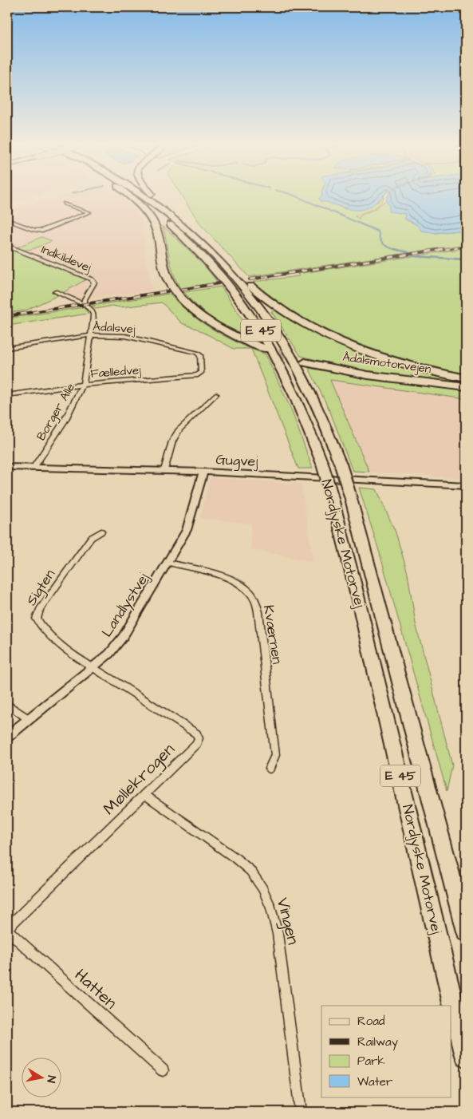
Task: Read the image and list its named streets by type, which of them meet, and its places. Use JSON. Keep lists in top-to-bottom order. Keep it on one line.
{"streets":{"highway":["E 45","Ådalsmotorvejen","Nordjyske Motorvej"],"street":["Indkildevej","Ådalsvej","Fælledvej","Borger Alle","Gugvej","Sigten","Landlystvej","Kværnen","Møllekrogen","Vingen","Hatten"]},"crossings":[["Indkildevej","Borger Alle"],["Ådalsvej","Fælledvej"],["Ådalsvej","Borger Alle"],["Fælledvej","Borger Alle"],["Borger Alle","Gugvej"],["Gugvej","Landlystvej"],["Sigten","Landlystvej"],["Sigten","Møllekrogen"],["Landlystvej","Kværnen"],["Landlystvej","Møllekrogen"],["Møllekrogen","Vingen"],["Møllekrogen","Hatten"]],"legend":["Road","Railway","Park","Water"],"north":"right"}
